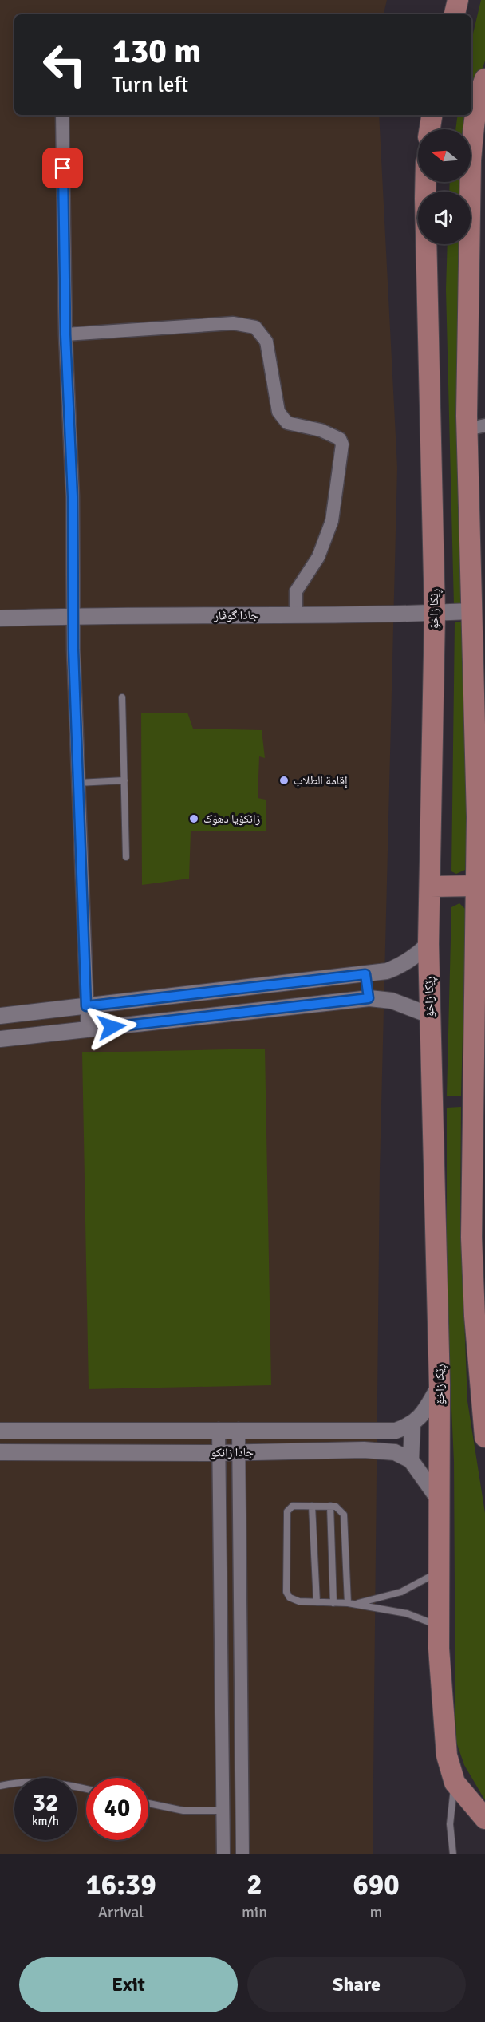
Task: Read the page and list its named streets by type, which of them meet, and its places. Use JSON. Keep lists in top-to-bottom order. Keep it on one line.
{"streets":{"main road":["ڕێکا زاخۆ"],"street":["جادا گوڤار","جادا زانکو"]},"crossings":[["ڕێکا زاخۆ","جادا گوڤار"]],"places":["إقامة الطلاب","زانکۆیا دهۆک"],"north":"left","page":{"turn":["130 m","Turn left"],"speed":"32 km/h","limit":"40","eta":["16:39","Arrival","2","min","690","m"],"buttons":["Exit","Share"]}}
